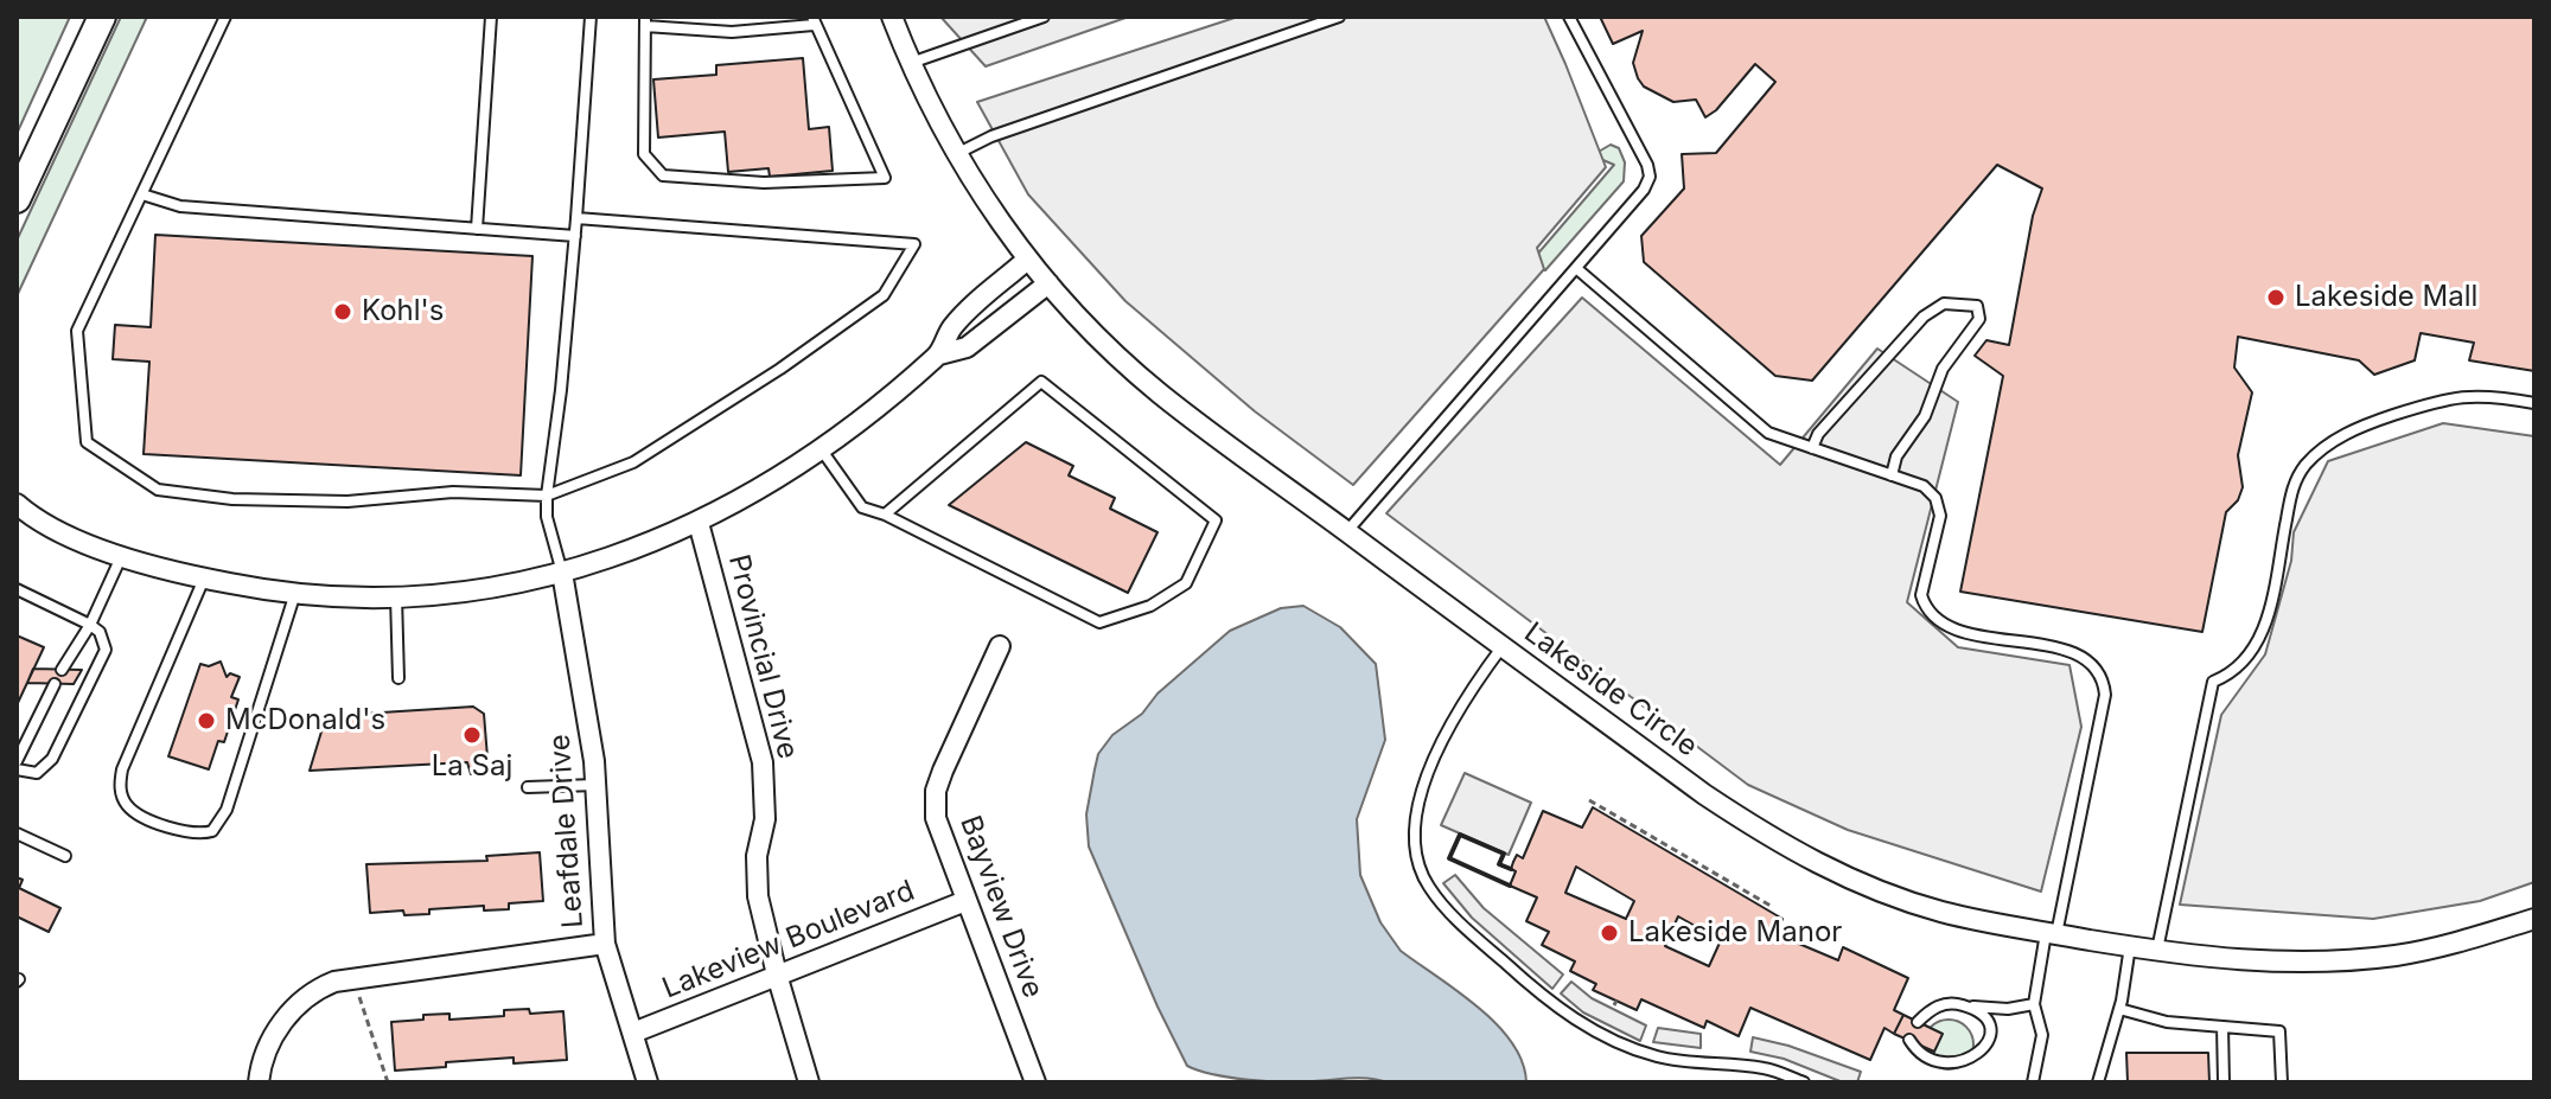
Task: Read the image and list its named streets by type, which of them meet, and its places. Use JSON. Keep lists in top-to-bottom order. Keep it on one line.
{"streets":{"street":["Provincial Drive","Lakeside Circle","Leafdale Drive","Bayview Drive","Lakeview Boulevard"]},"crossings":[["Provincial Drive","Lakeview Boulevard"],["Leafdale Drive","Lakeview Boulevard"],["Bayview Drive","Lakeview Boulevard"]],"places":["Lakeside Mall","Kohl's","McDonald's","La Saj","Lakeside Manor"]}
